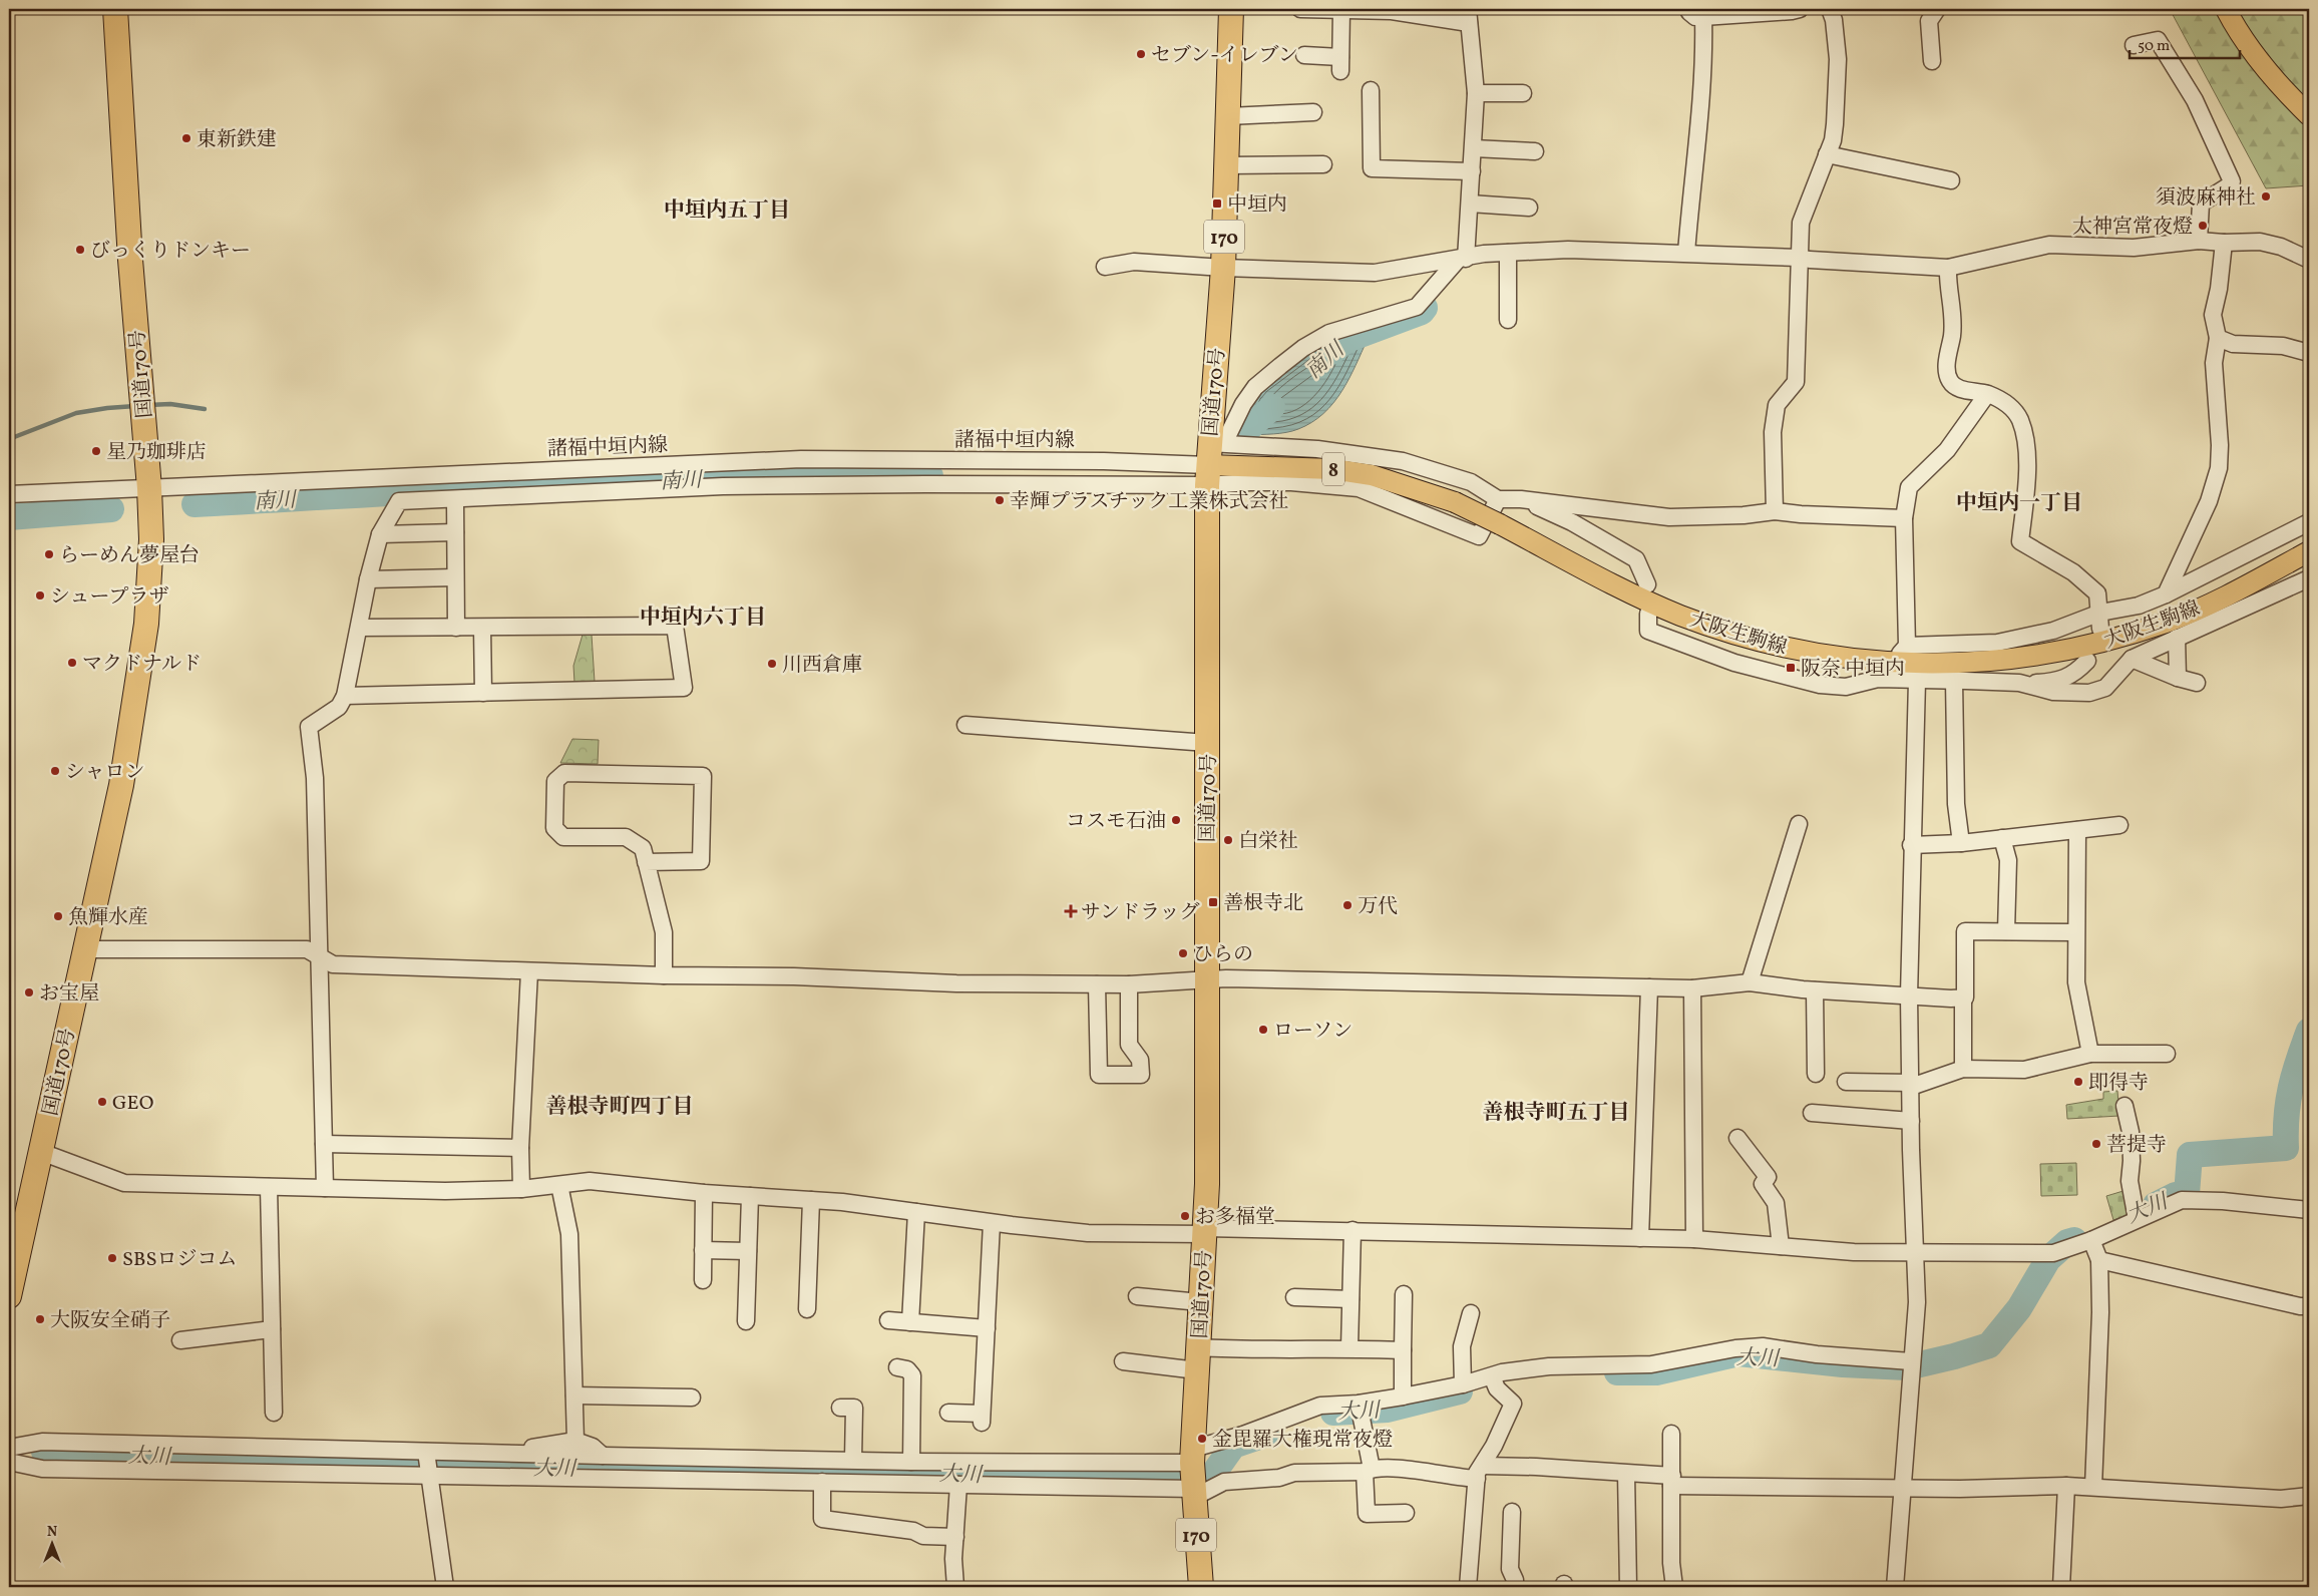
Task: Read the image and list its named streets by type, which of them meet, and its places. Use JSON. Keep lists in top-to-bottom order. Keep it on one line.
{"streets":{"highway":["170","国道170号"],"main road":["8","大阪生駒線"],"street":["諸福中垣内線"]},"crossings":[["国道170号","諸福中垣内線"],["国道170号","大阪生駒線"],["諸福中垣内線","大阪生駒線"]],"districts":["中垣内五丁目","中垣内一丁目","中垣内六丁目","善根寺町四丁目","善根寺町五丁目"],"water":["南川","大川"],"places":{"other":["セブン-イレブン","東新鉄建","須波麻神社","太神宮常夜燈","びっくりドンキー","星乃珈琲店","幸輝プラスチック工業株式会社","らーめん夢屋台","シュープラザ","マクドナルド","川西倉庫","シャロン","コスモ石油","白栄社","万代","魚輝水産","ひらの","お宝屋","ローソン","即得寺","GEO","菩提寺","お多福堂","SBSロジコム","大阪安全硝子","金毘羅大権現常夜燈"],"transit":["中垣内","阪奈 中垣内","善根寺北"],"health":["サンドラッグ"]},"scale_bar":"50 m","north":"top"}
